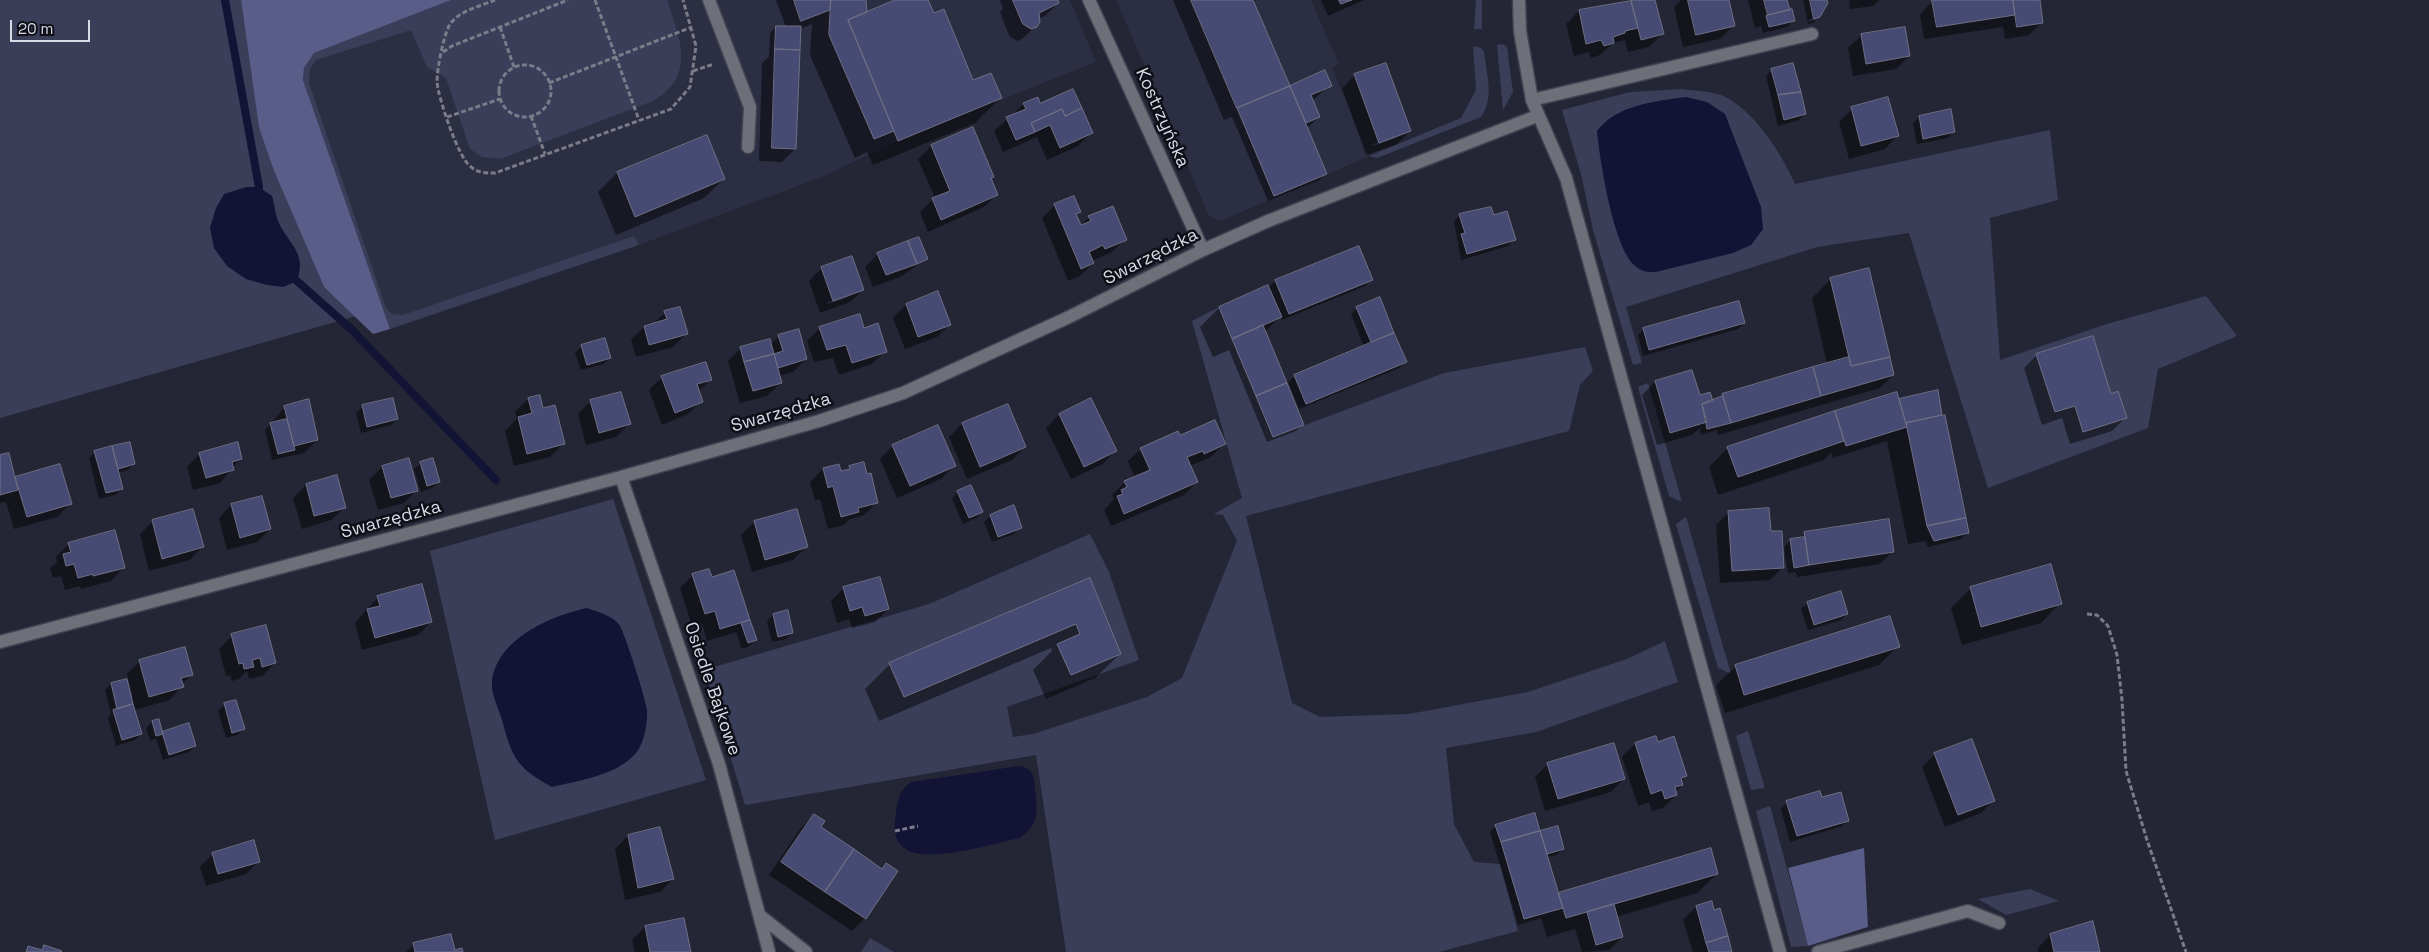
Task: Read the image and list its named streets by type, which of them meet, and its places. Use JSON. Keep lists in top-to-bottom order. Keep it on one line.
{"streets":{"street":["Kostrzyńska","Swarzędzka","Osiedle Bajkowe"]},"crossings":[["Kostrzyńska","Swarzędzka"],["Swarzędzka","Osiedle Bajkowe"]],"scale_bar":"20 m"}
